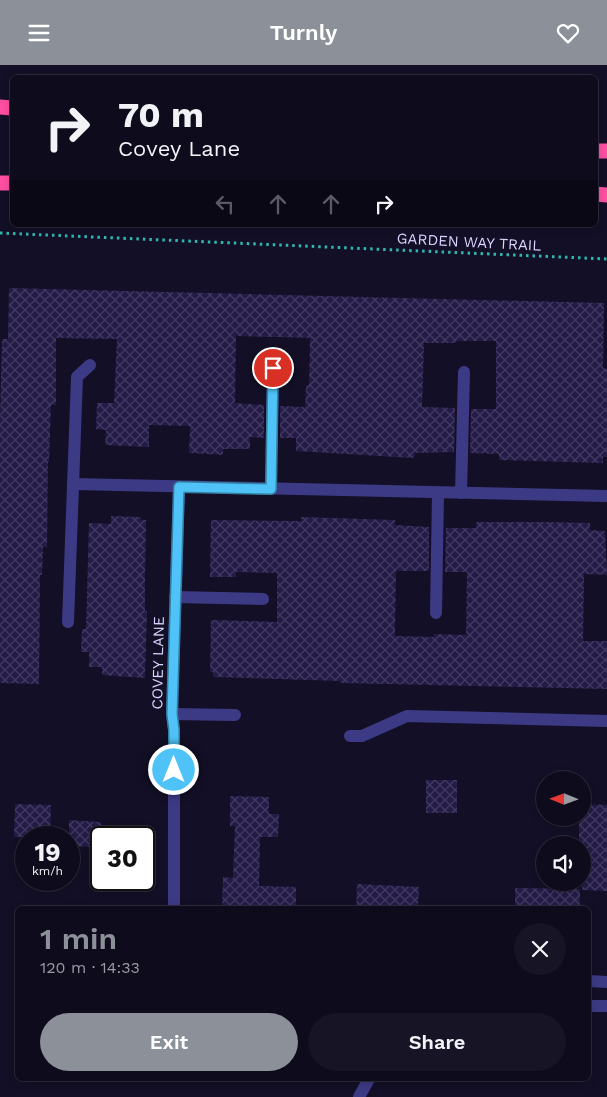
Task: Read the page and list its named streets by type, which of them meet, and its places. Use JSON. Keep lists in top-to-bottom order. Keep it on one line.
{"streets":{"street":["COVEY LANE"],"path":["GARDEN WAY TRAIL"]},"north":"left","page":{"header":"Turnly","turn":["70 m","Covey Lane"],"speed":"19 km/h","limit":"30","heading":["1 min","120 m · 14:33"],"buttons":["Exit","Share"]}}
